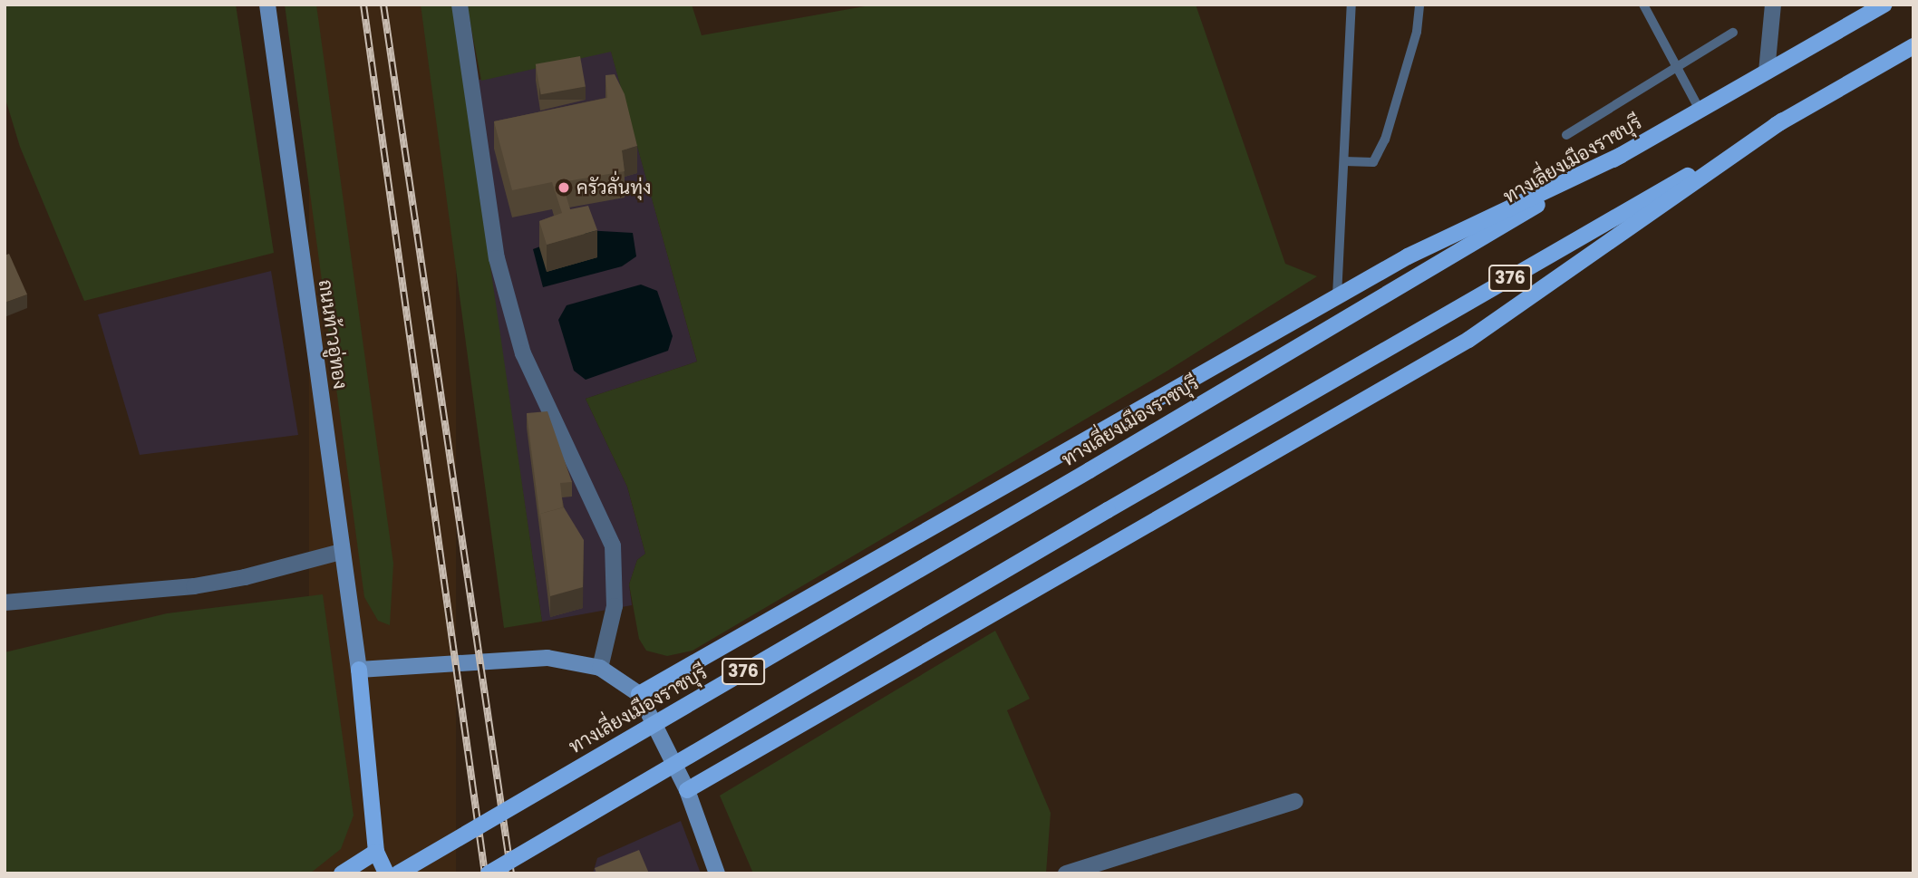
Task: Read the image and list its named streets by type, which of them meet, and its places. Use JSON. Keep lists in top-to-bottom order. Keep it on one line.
{"streets":{"main road":["ทางเลี่ยงเมืองราชบุรี","376"],"street":["ถนนท้าวอู่ทอง"]},"places":["ครัวลั่นทุ่ง"]}
